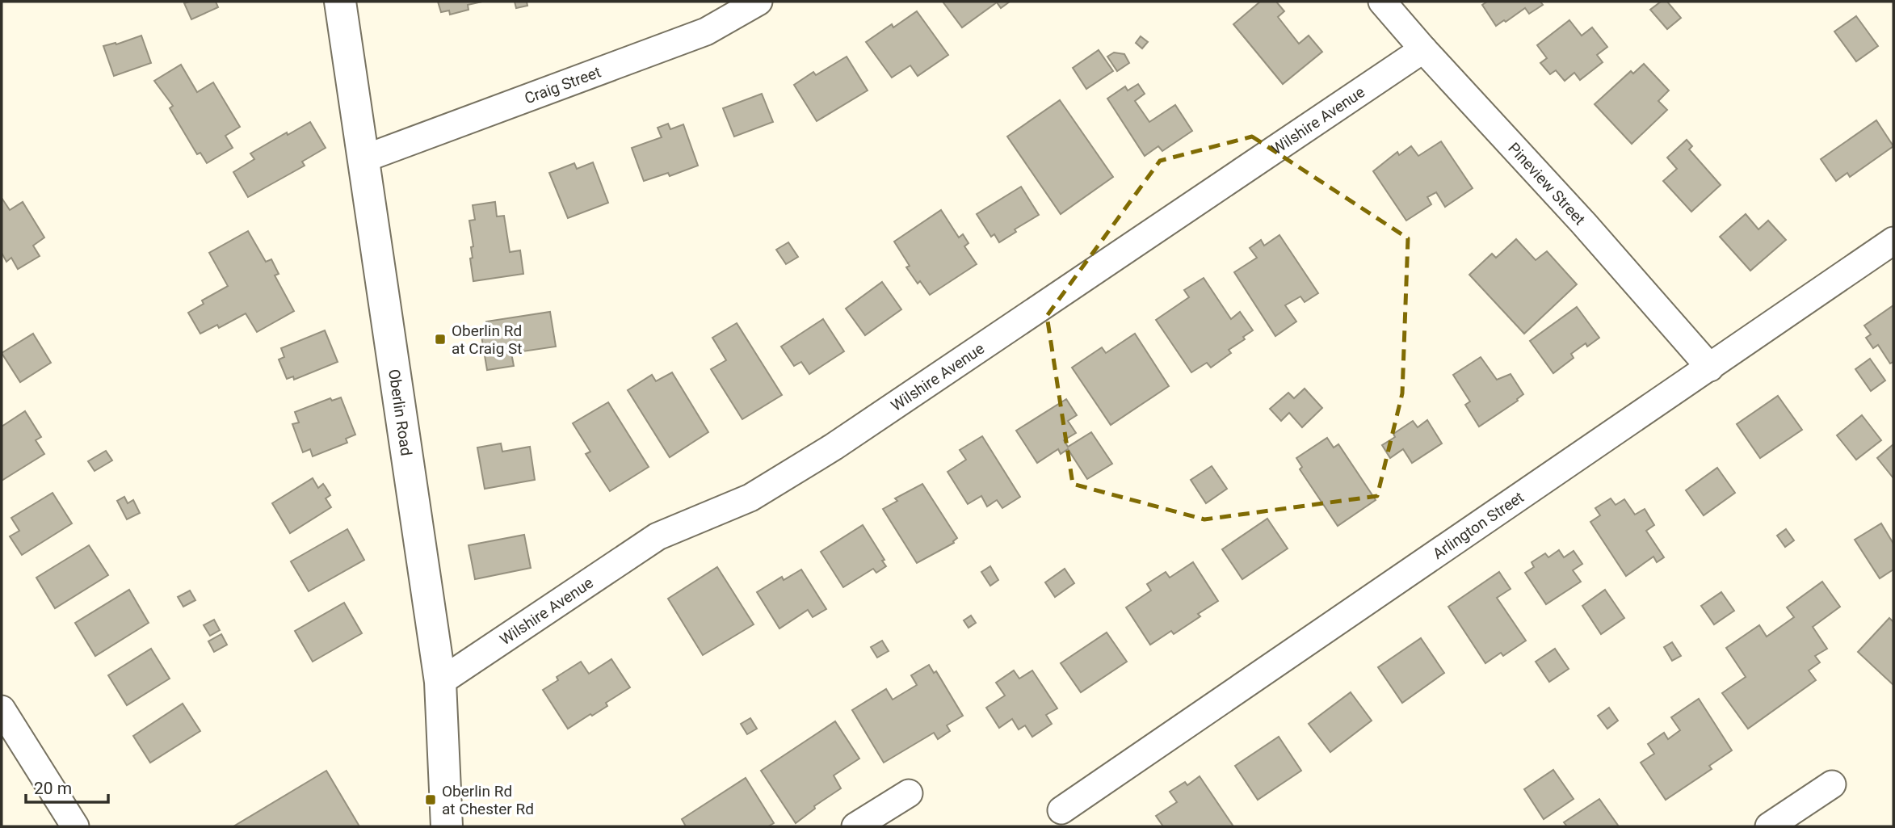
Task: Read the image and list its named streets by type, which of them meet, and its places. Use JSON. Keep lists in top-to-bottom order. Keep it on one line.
{"streets":{"main road":["Oberlin Road"],"street":["Craig Street","Wilshire Avenue","Pineview Street","Arlington Street"]},"crossings":[["Craig Street","Oberlin Road"],["Wilshire Avenue","Pineview Street"],["Wilshire Avenue","Oberlin Road"],["Pineview Street","Arlington Street"]],"places":{"transit":["Oberlin Rd at Craig St","Oberlin Rd at Chester Rd"]},"scale_bar":"20 m"}
